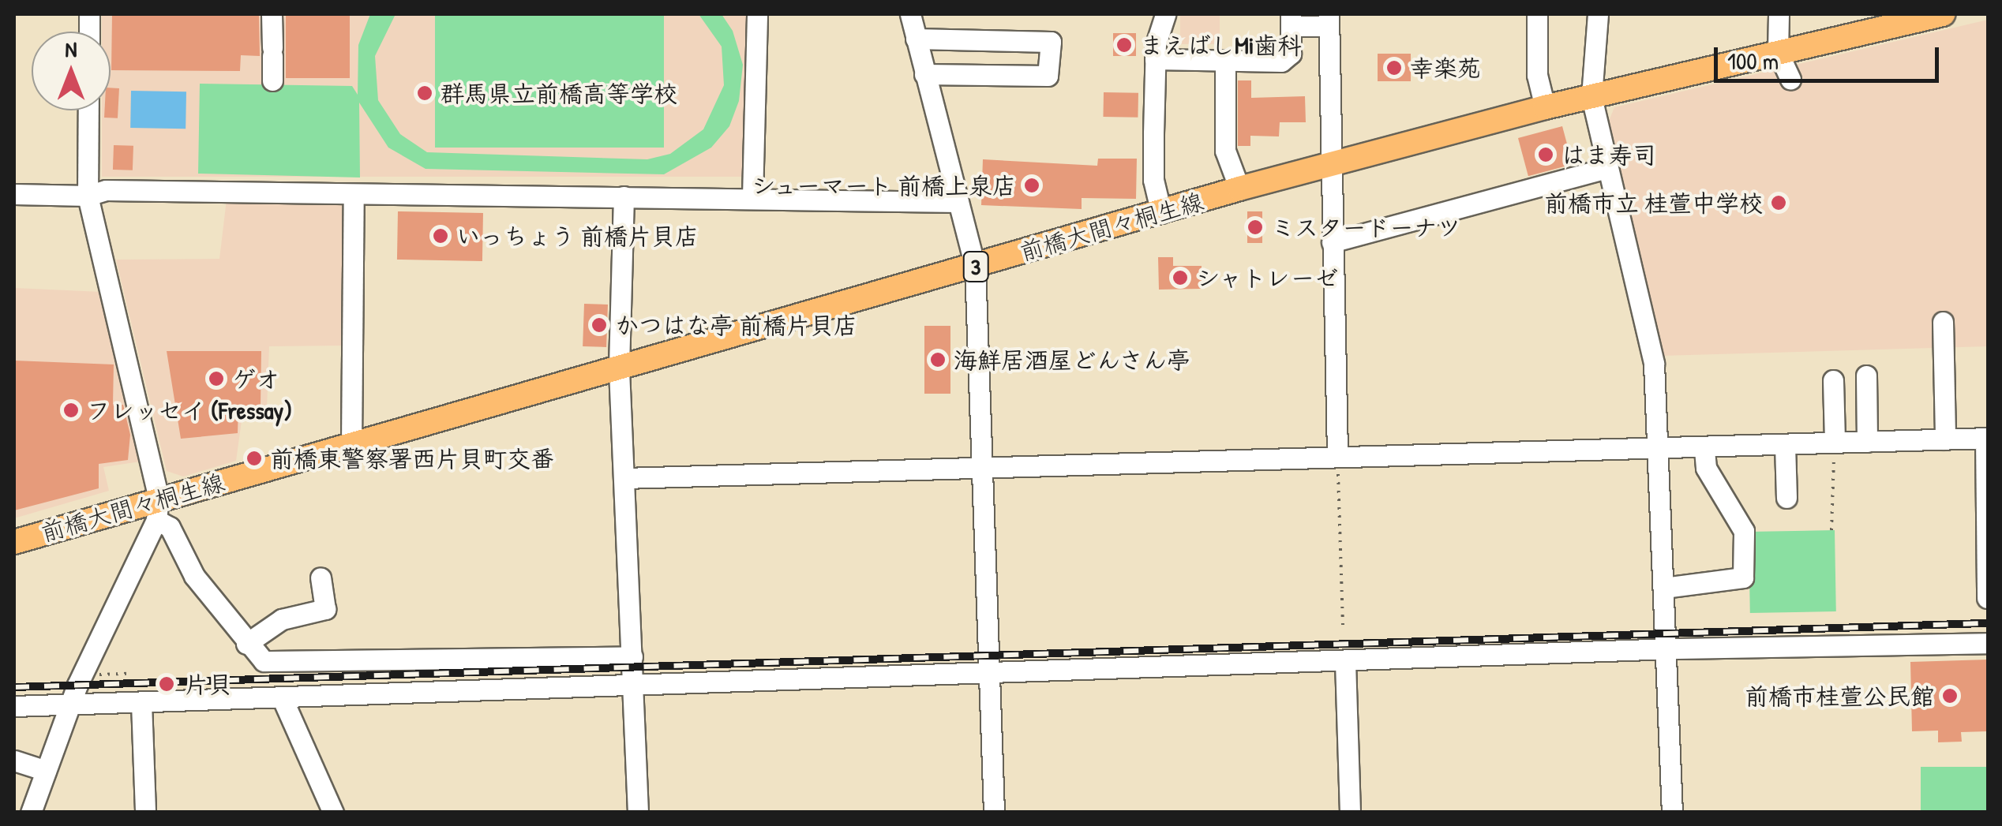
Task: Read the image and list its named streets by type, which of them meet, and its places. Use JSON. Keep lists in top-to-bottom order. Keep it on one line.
{"streets":{"main road":["前橋大間々桐生線","3"]},"places":["まえばしMi歯科","幸楽苑","群馬県立前橋高等学校","はま寿司","シューマート 前橋上泉店","前橋市立 桂萱中学校","ミスタードーナツ","いっちょう 前橋片貝店","シャトレーゼ","かつはな亭 前橋片貝店","海鮮居酒屋どんさん亭","ゲオ","フレッセイ (Fressay)","前橋東警察署西片貝町交番","片貝","前橋市桂萱公民館"],"scale_bar":"100 m","north":"top"}
